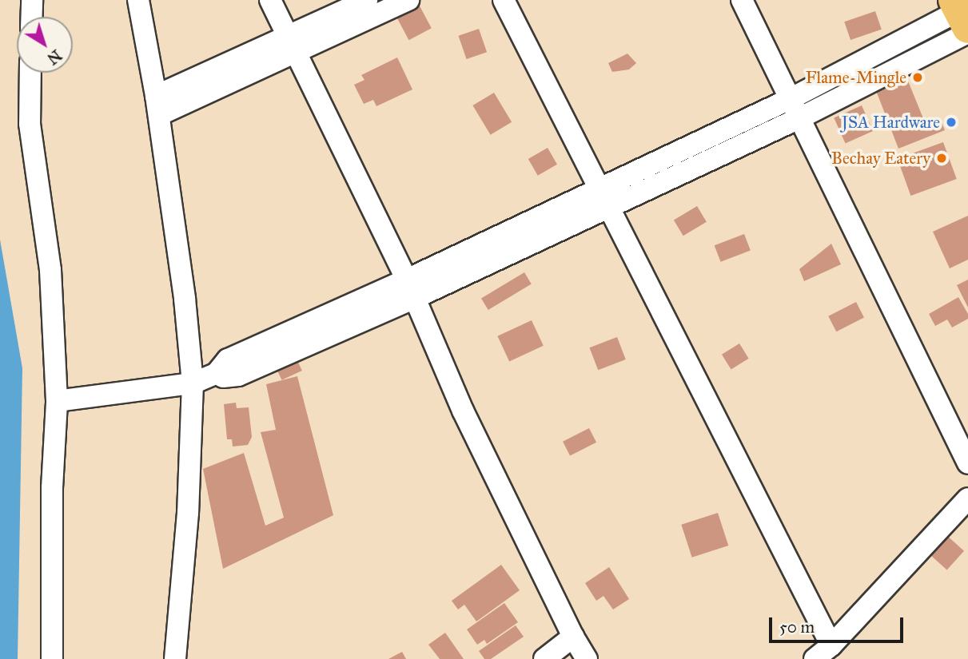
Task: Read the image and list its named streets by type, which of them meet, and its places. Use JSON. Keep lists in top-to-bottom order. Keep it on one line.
{"places":["Flame-Mingle","JSA Hardware","Bechay Eatery"],"scale_bar":"50 m","north":"bottom right"}
